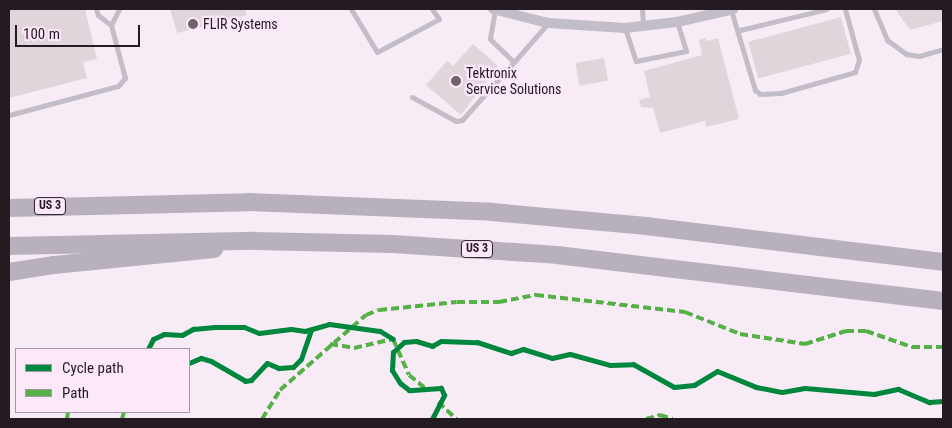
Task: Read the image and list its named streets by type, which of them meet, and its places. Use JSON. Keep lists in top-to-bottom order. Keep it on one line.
{"streets":{"highway":["US 3"]},"places":["FLIR Systems","Tektronix Service Solutions"],"legend":["Cycle path","Path"],"scale_bar":"100 m"}
